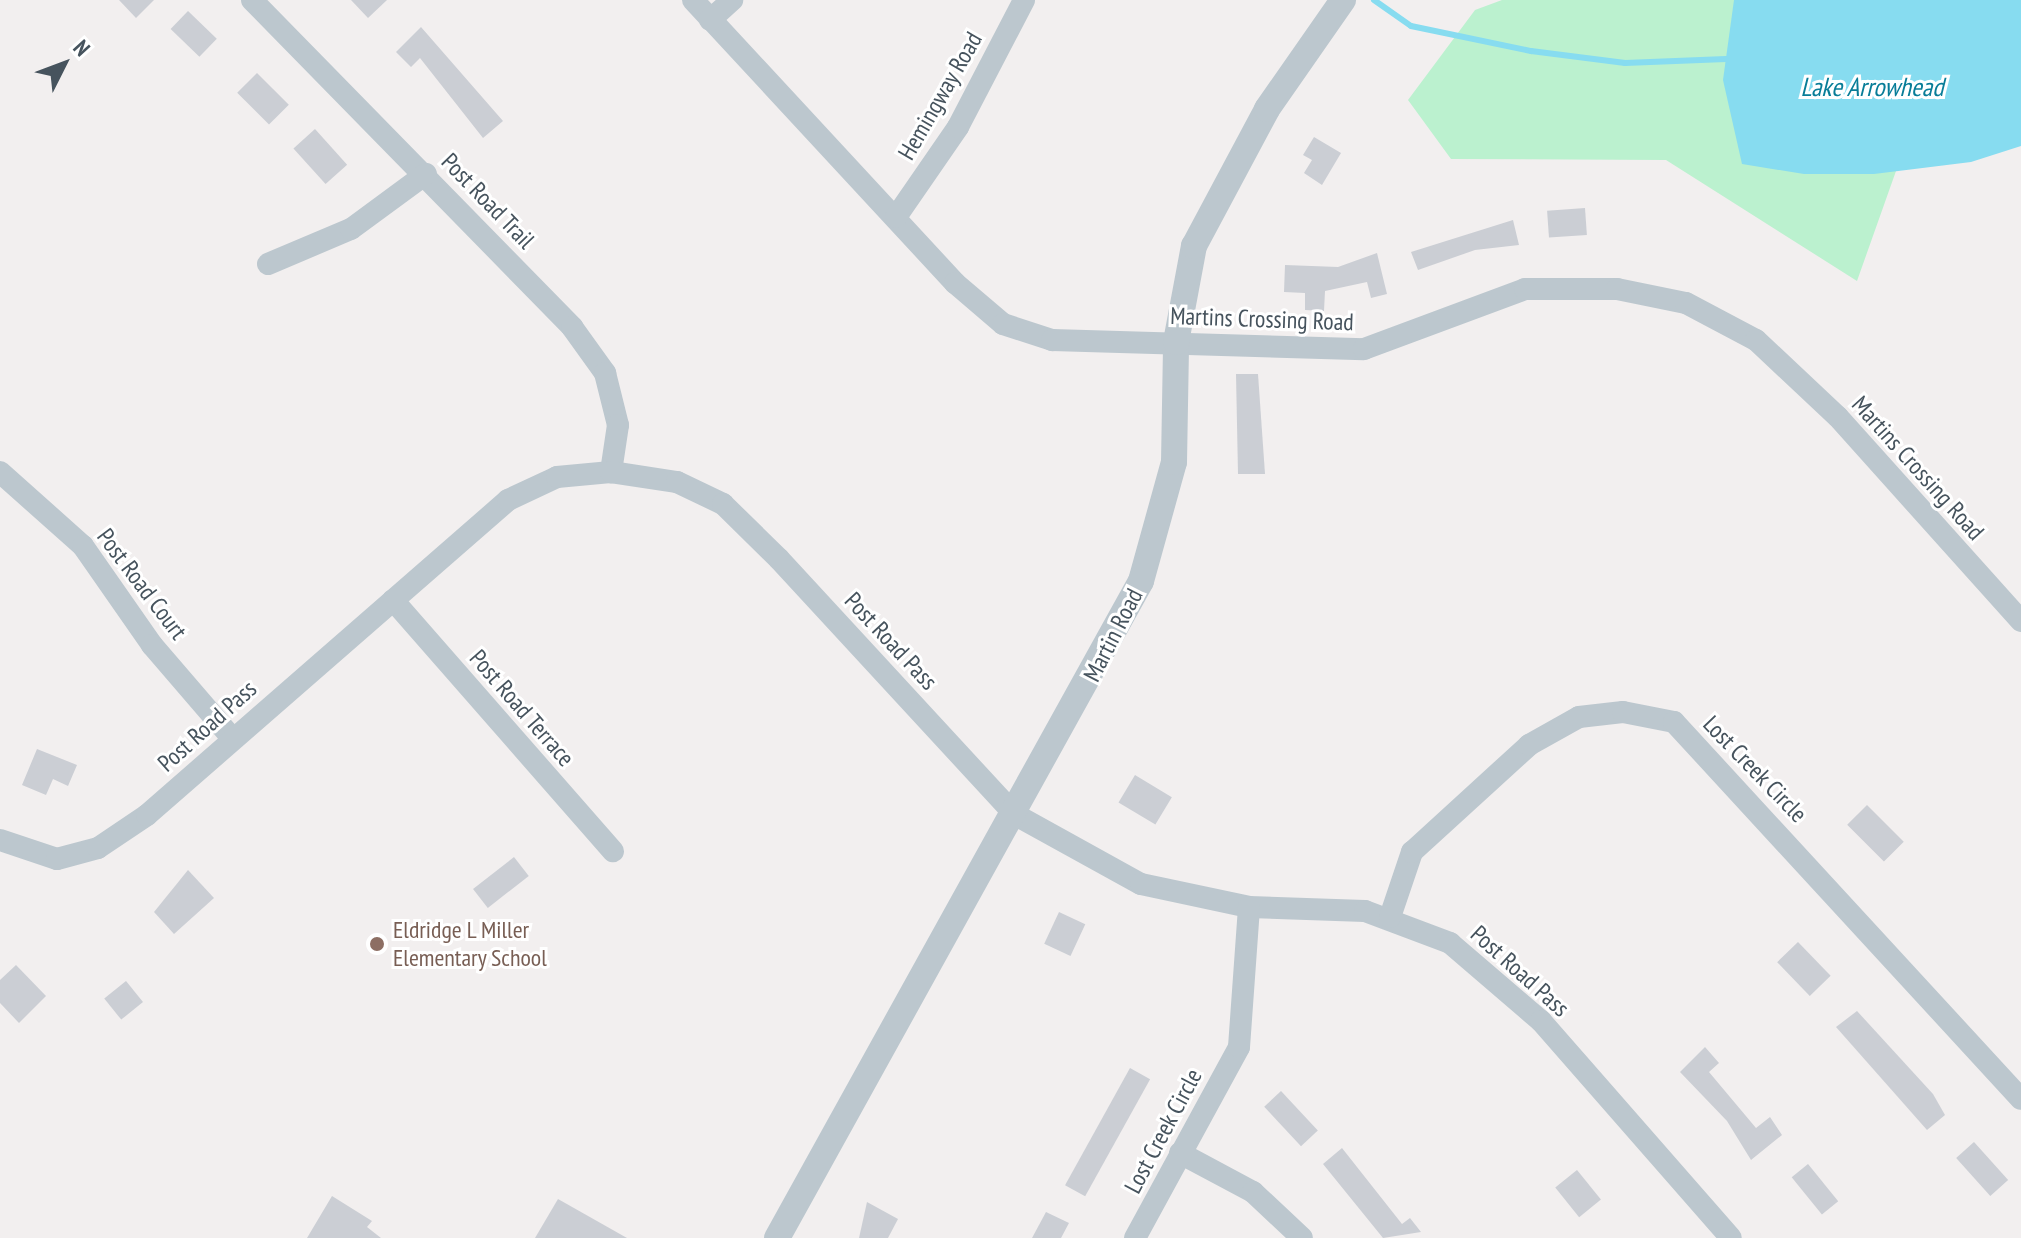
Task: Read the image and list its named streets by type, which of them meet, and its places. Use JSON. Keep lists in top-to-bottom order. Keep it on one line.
{"streets":{"street":["Hemingway Road","Post Road Trail","Martins Crossing Road","Post Road Court","Martin Road","Post Road Pass","Post Road Terrace","Lost Creek Circle"]},"crossings":[["Hemingway Road","Martins Crossing Road"],["Post Road Trail","Post Road Pass"],["Martins Crossing Road","Martin Road"],["Post Road Court","Post Road Pass"],["Martin Road","Post Road Pass"],["Post Road Pass","Post Road Terrace"],["Post Road Pass","Lost Creek Circle"]],"water":["Lake Arrowhead"],"places":["Eldridge L Miller Elementary School"],"north":"top right"}
